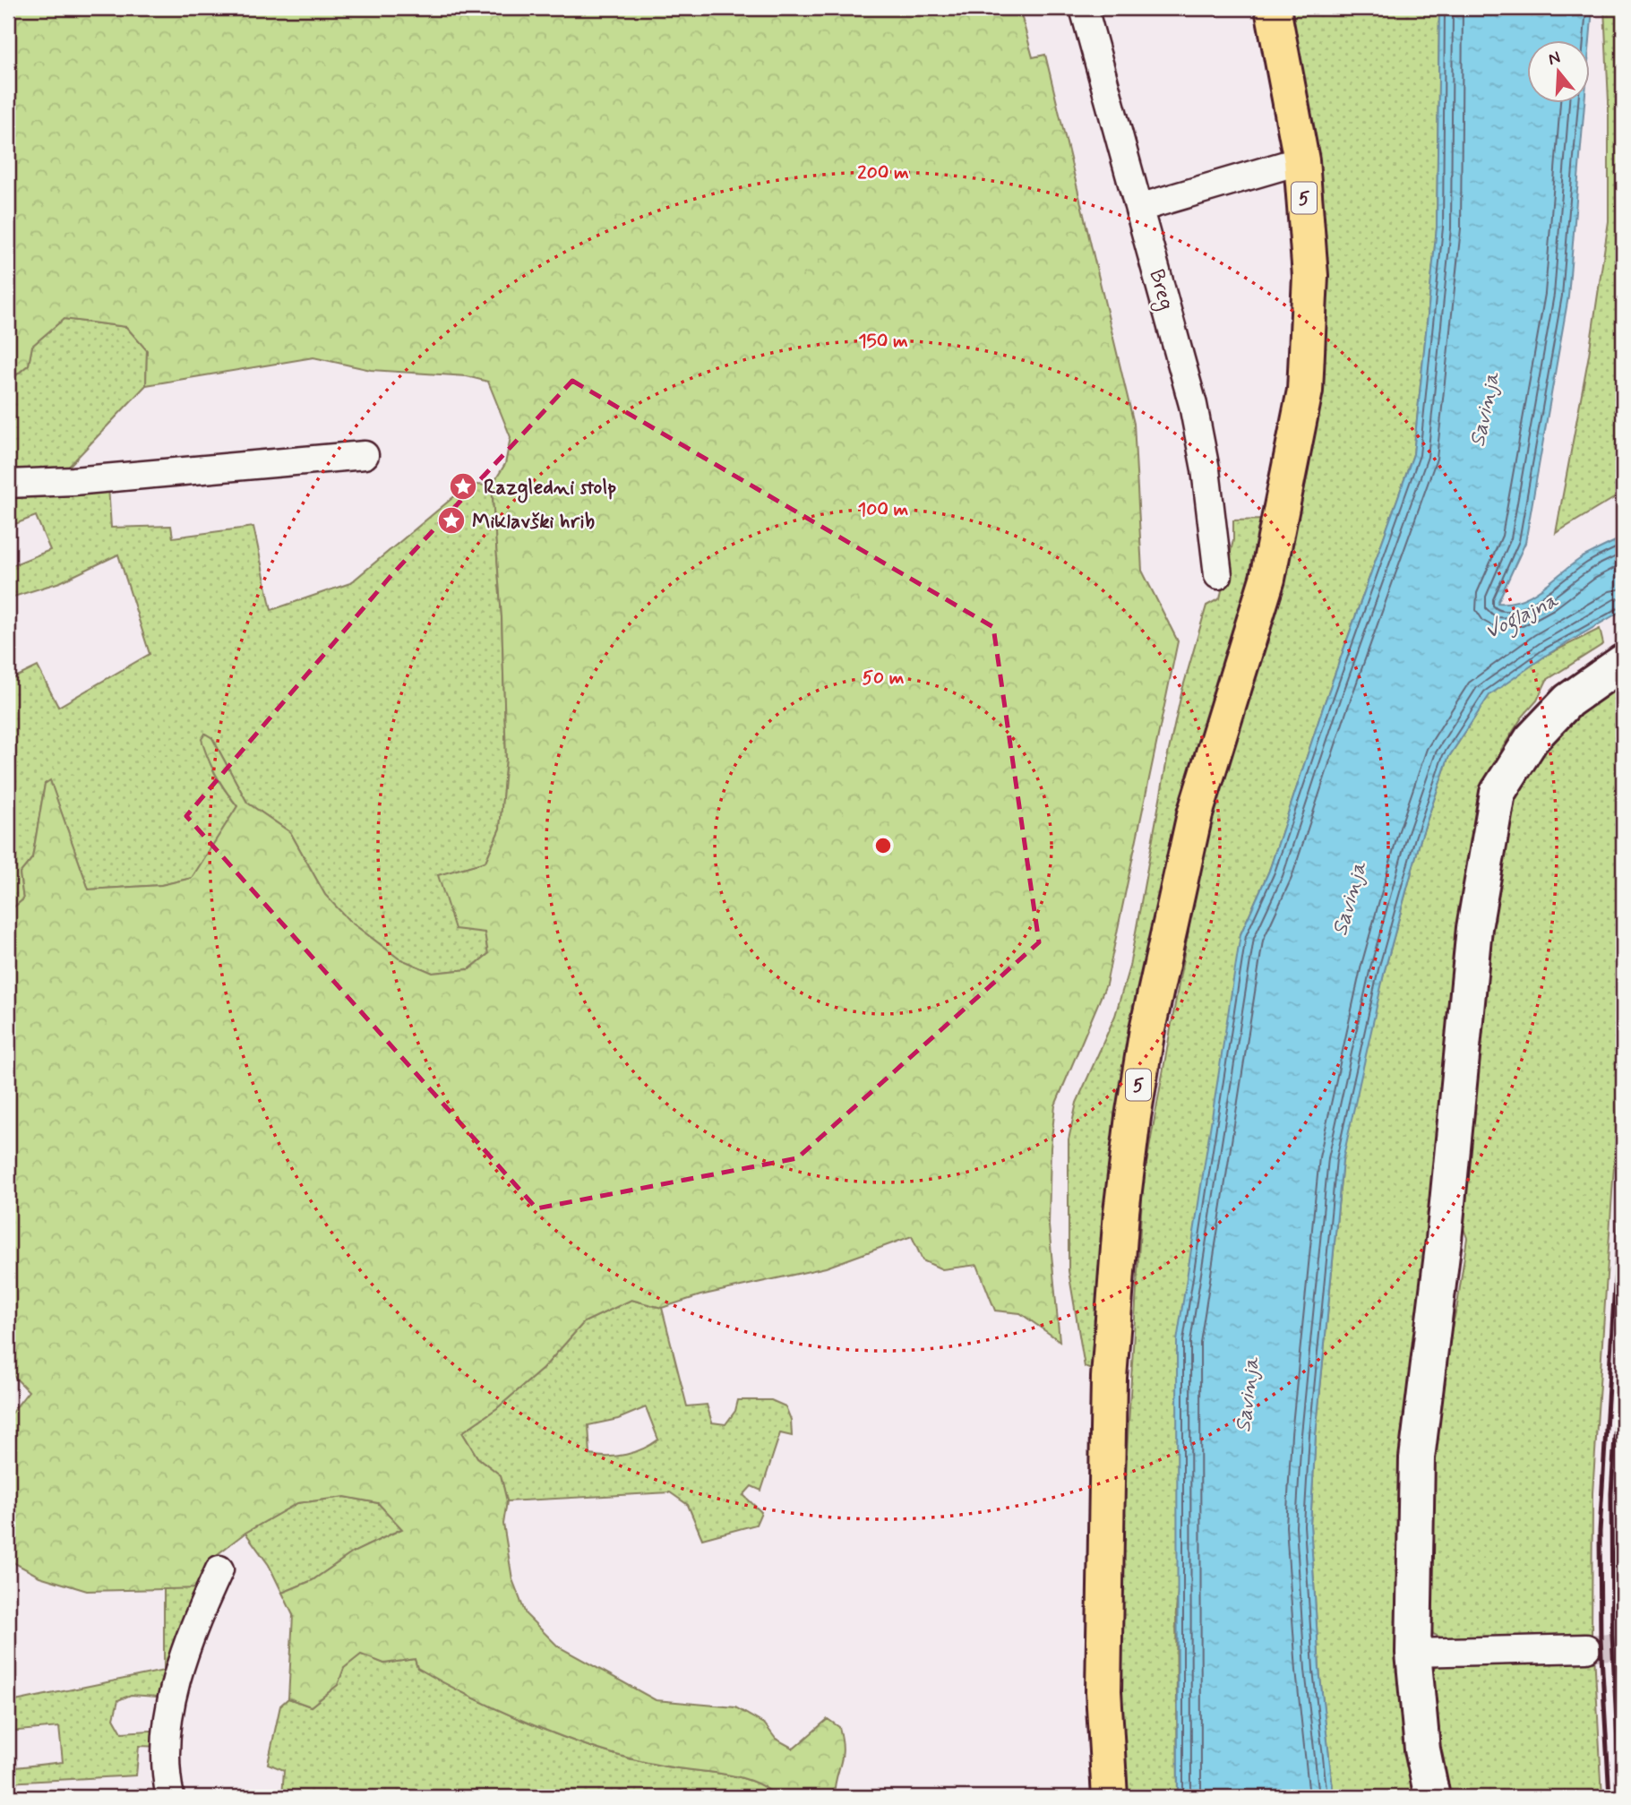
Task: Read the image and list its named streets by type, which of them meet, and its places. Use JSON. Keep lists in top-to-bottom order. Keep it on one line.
{"streets":{"main road":["5"],"street":["Breg"]},"water":["Savinja","Voglajna"],"places":{"place":["Razgledni stolp","Miklavški hrib"]},"north":"top","rings":["200 m","150 m","100 m","50 m"]}
